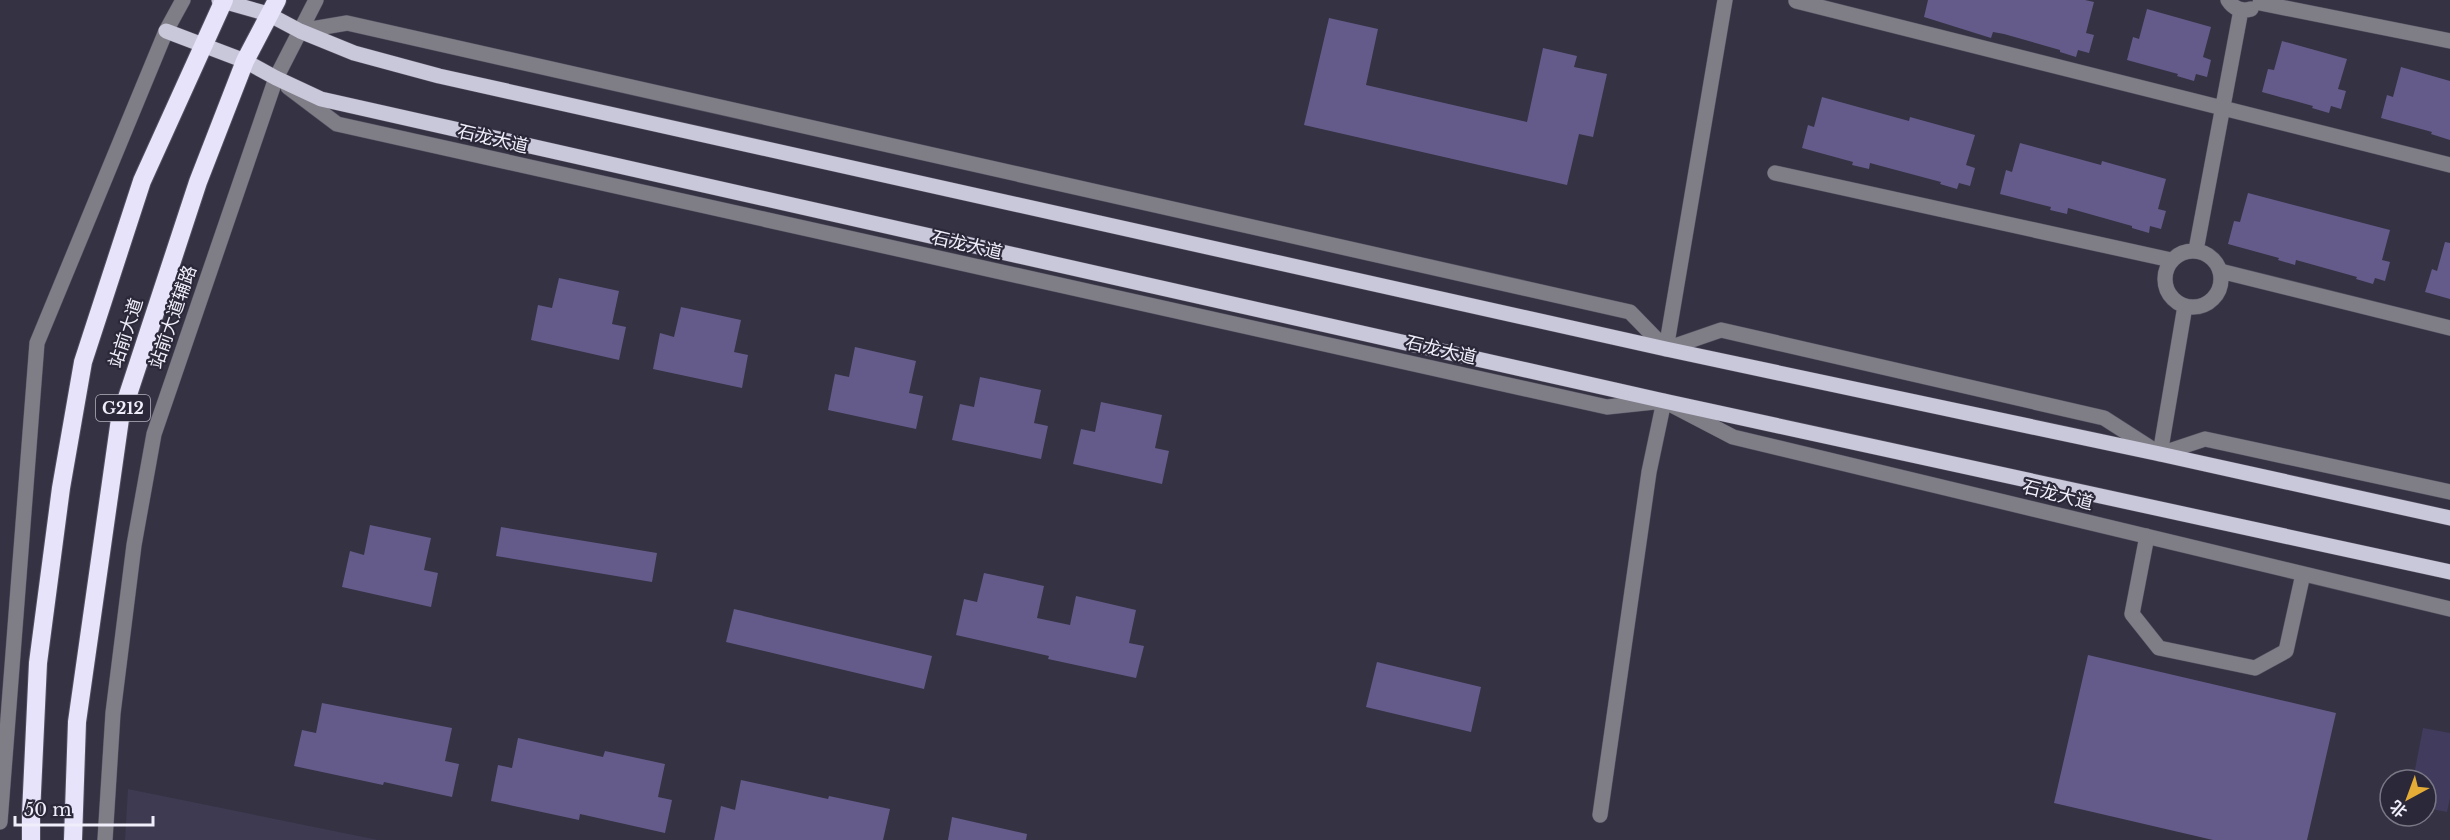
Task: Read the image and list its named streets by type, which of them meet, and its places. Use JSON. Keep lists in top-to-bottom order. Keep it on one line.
{"streets":{"highway":["站前大道","G212"],"main road":["石龙大道"],"street":["站前大道辅路"]},"crossings":[["石龙大道","站前大道辅路"],["石龙大道","站前大道"]],"scale_bar":"50 m","north":"bottom left"}
